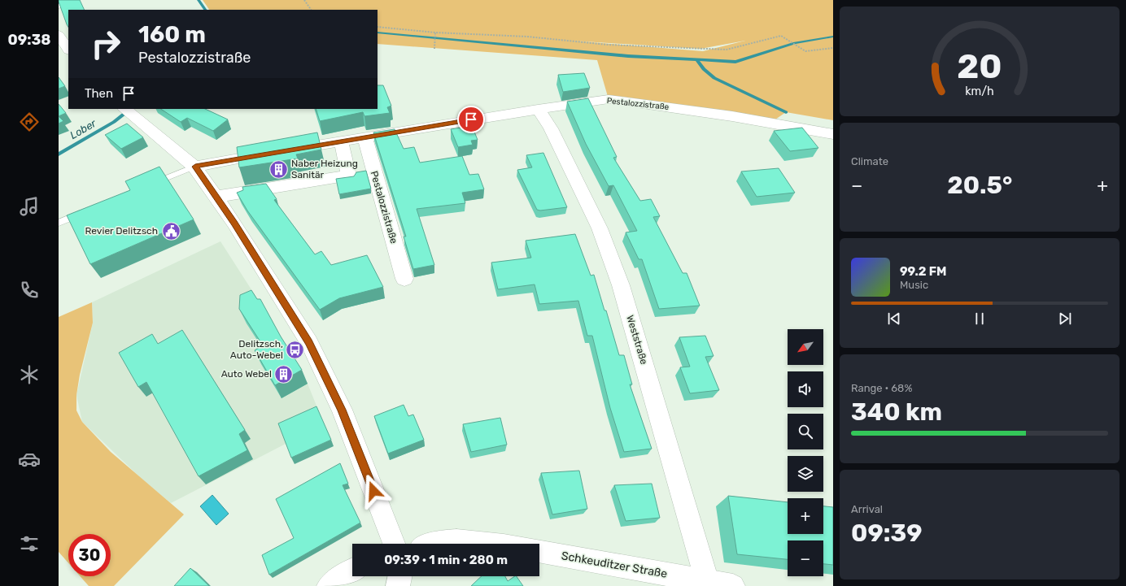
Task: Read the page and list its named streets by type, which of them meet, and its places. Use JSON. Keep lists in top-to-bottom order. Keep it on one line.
{"streets":{"street":["Pestalozzistraße","Weststraße","Schkeuditzer Straße"]},"crossings":[["Pestalozzistraße","Weststraße"],["Weststraße","Schkeuditzer Straße"]],"water":["Lober"],"places":{"building":["Naber Heizung Sanitär","Auto Webel"],"public building":["Revier Delitzsch"],"bus stop":["Delitzsch, Auto-Webel"]},"north":"bottom left","page":{"tabs":"09:38","turn":["160 m","Pestalozzistraße"],"then":"Then","tile":["Climate",["Range · 68%","340 km"],["Arrival","09:39"]],"heat":["−","20.5°","+"],"song":["99.2 FM","Music"],"map_buttons":["+","−"],"limit":"30","trip":"09:39 · 1 min · 280 m","gauge":["20","km/h"]}}
